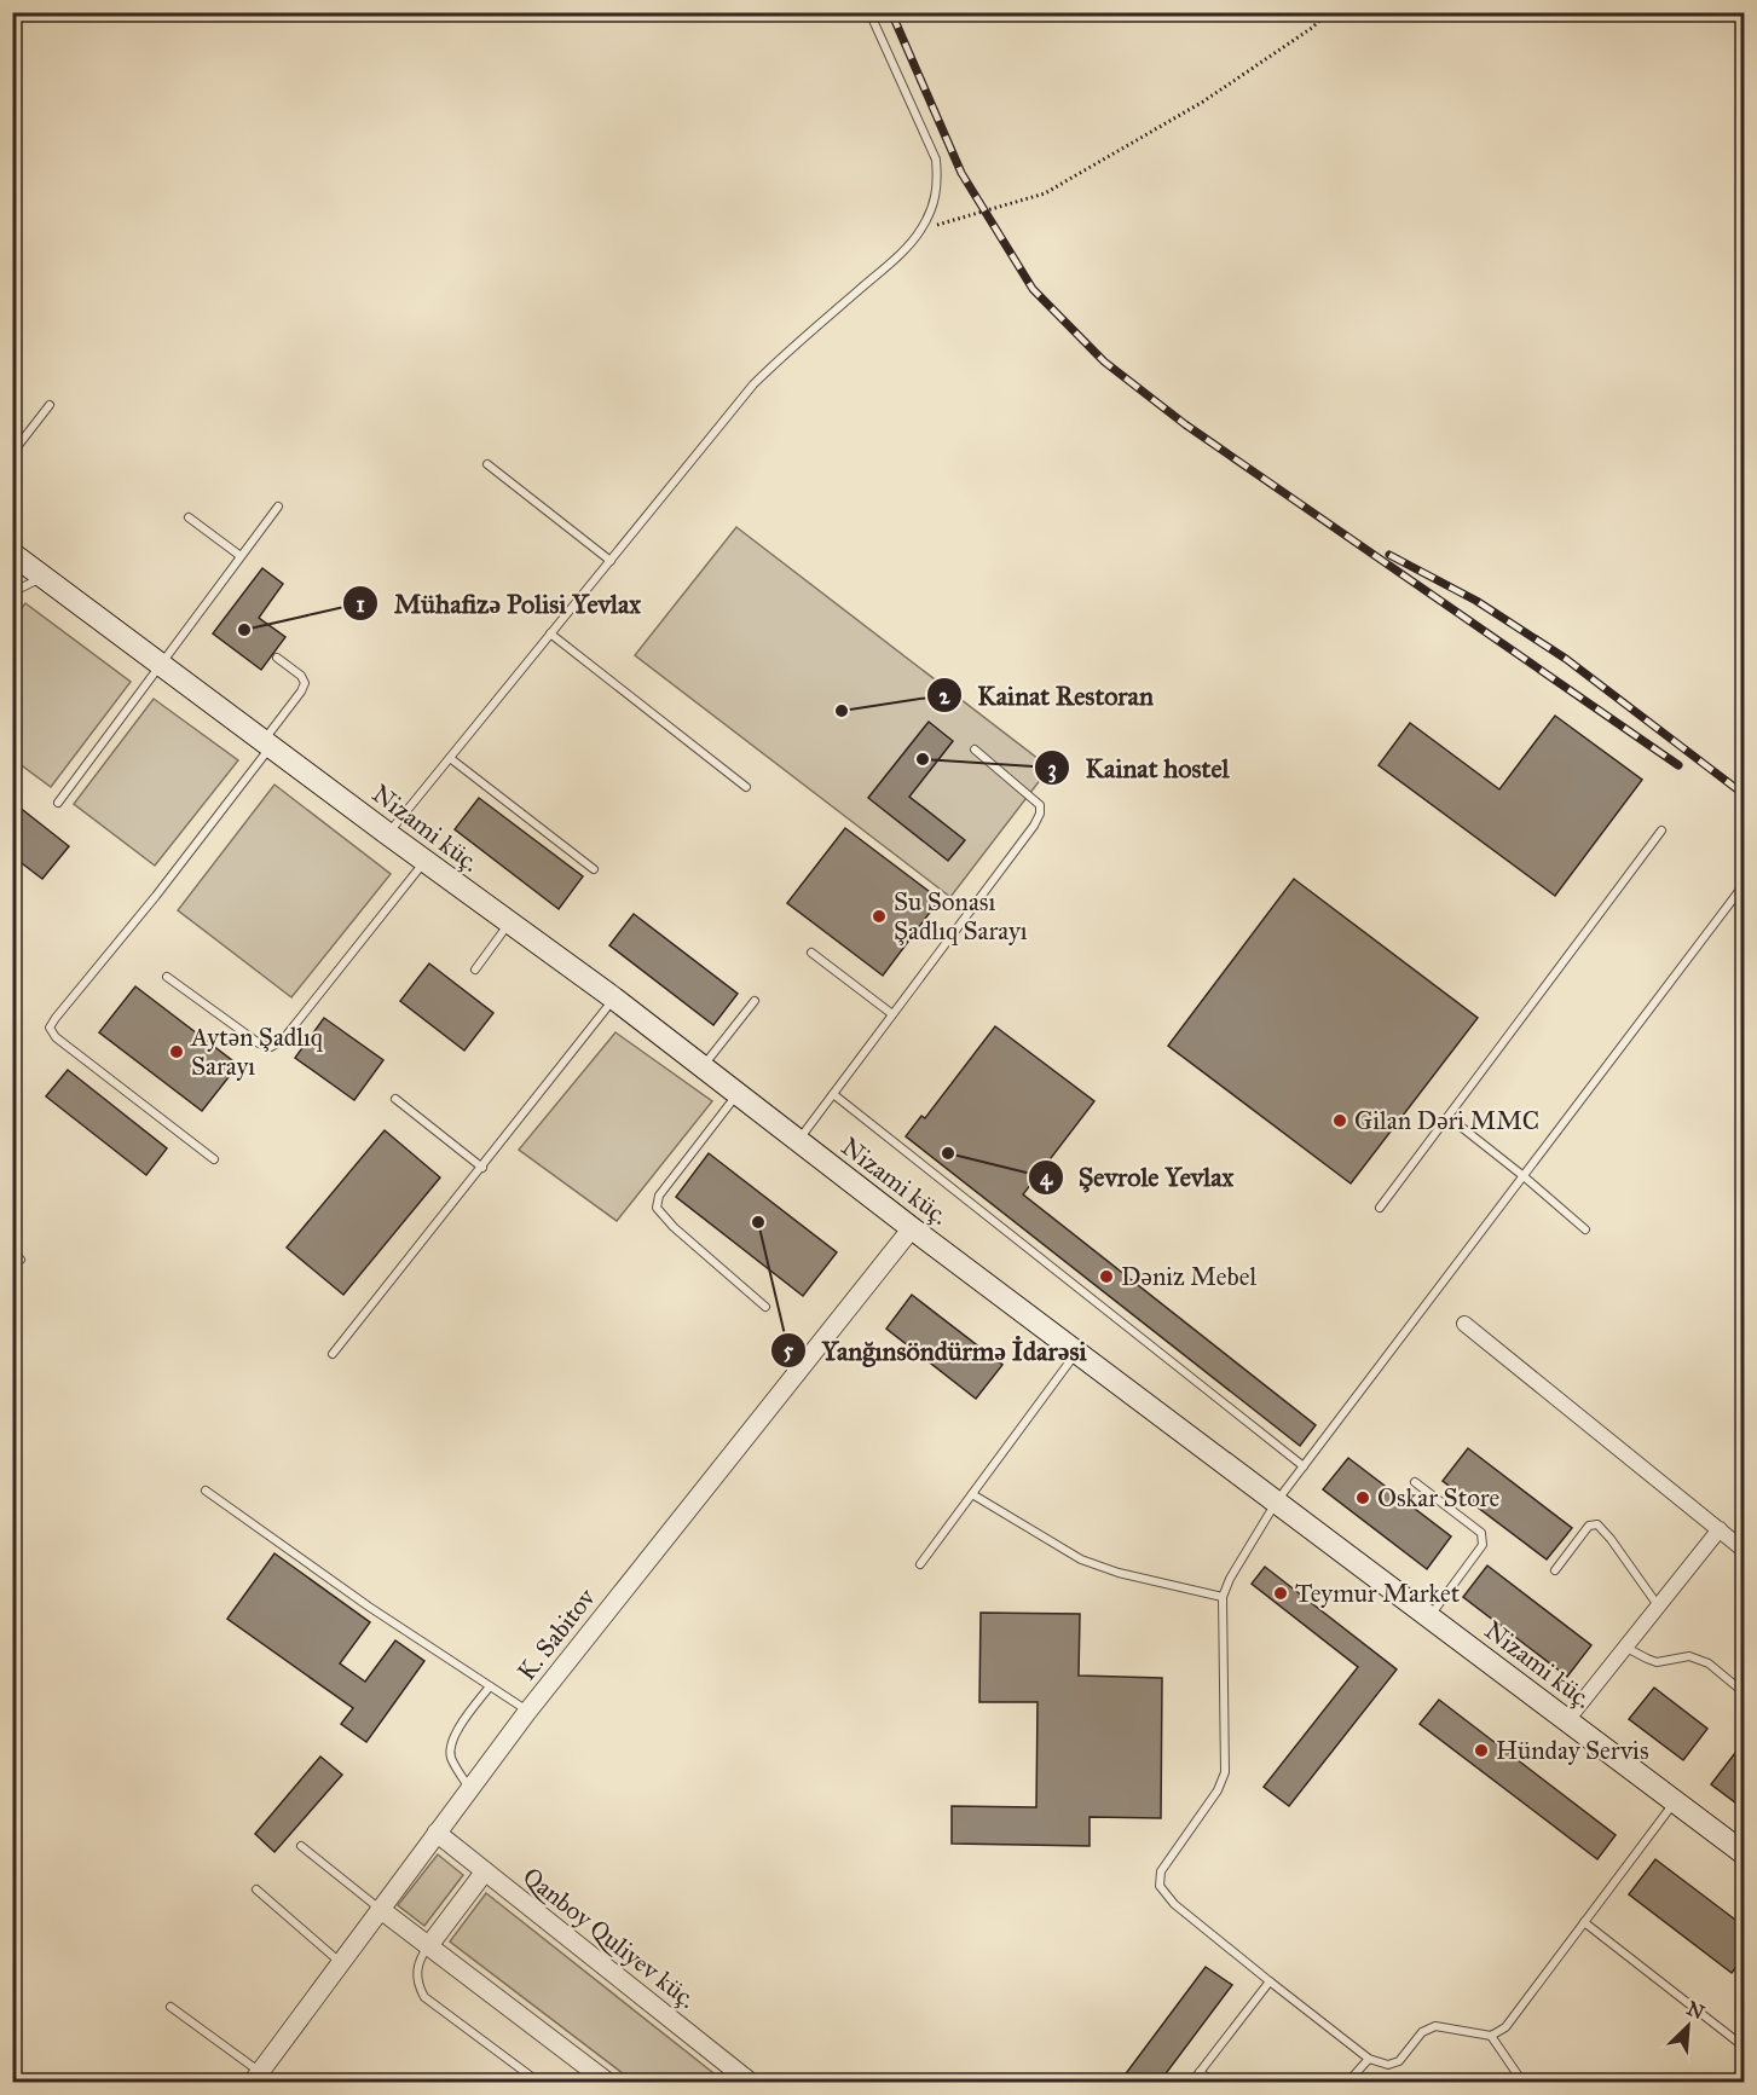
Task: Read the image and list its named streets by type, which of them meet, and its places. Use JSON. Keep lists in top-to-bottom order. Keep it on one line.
{"streets":{"main road":["Nizami küç."],"street":["K. Sabitov","Qanboy Quliyev küç."]},"crossings":[["Nizami küç.","K. Sabitov"],["K. Sabitov","Qanboy Quliyev küç."]],"places":["Mühafizə Polisi Yevlax","Kainat Restoran","Kainat hostel","Su Sonası Şadlıq Sarayı","Aytən Şadlıq Sarayı","Gilan Dəri MMC","Şevrole Yevlax","Yanğınsöndürmə İdarəsi","Dəniz Mebel","Oskar Store","Teymur Market","Hünday Servis"],"north":"top right"}
